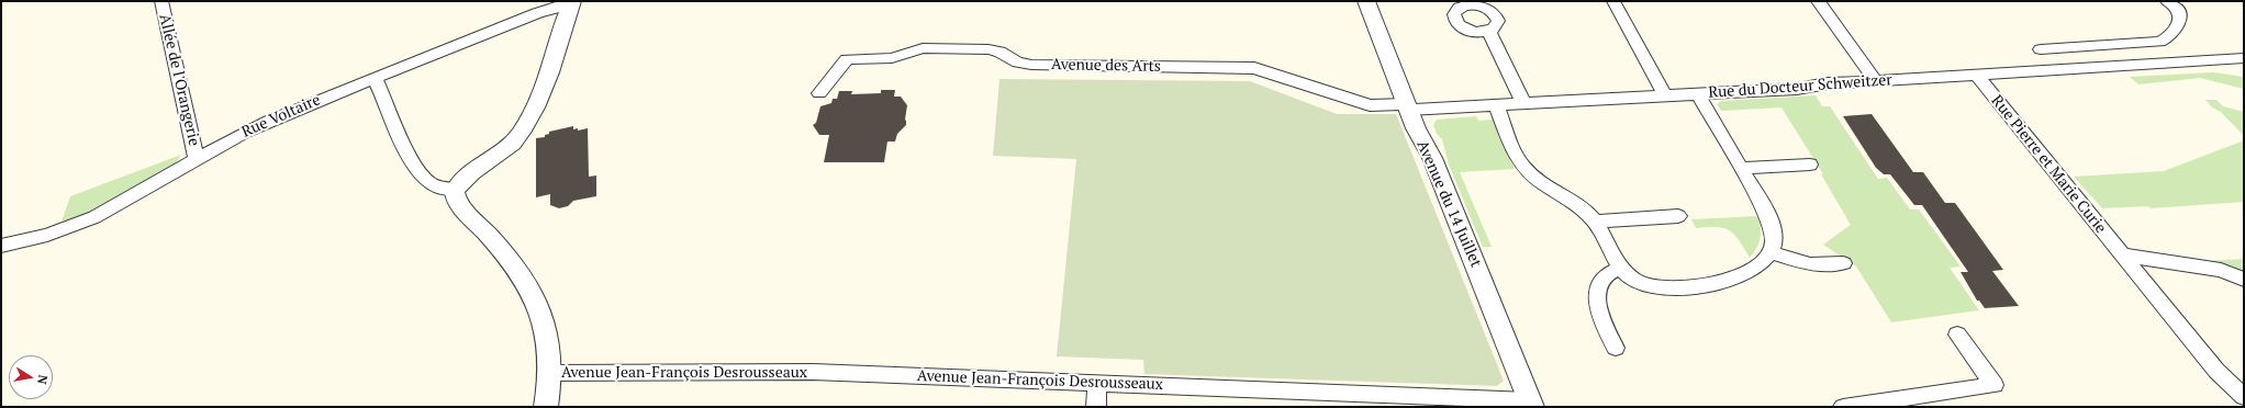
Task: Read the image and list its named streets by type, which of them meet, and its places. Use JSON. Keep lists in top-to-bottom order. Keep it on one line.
{"streets":{"street":["Avenue des Arts","Allée de l'Orangerie","Rue du Docteur Schweitzer","Rue Voltaire","Rue Pierre et Marie Curie","Avenue du 14 Juillet","Avenue Jean-François Desrousseaux"]},"crossings":[["Avenue des Arts","Rue du Docteur Schweitzer"],["Avenue des Arts","Avenue du 14 Juillet"],["Allée de l'Orangerie","Rue Voltaire"],["Rue du Docteur Schweitzer","Rue Pierre et Marie Curie"],["Rue du Docteur Schweitzer","Avenue du 14 Juillet"],["Avenue du 14 Juillet","Avenue Jean-François Desrousseaux"]],"north":"right"}
